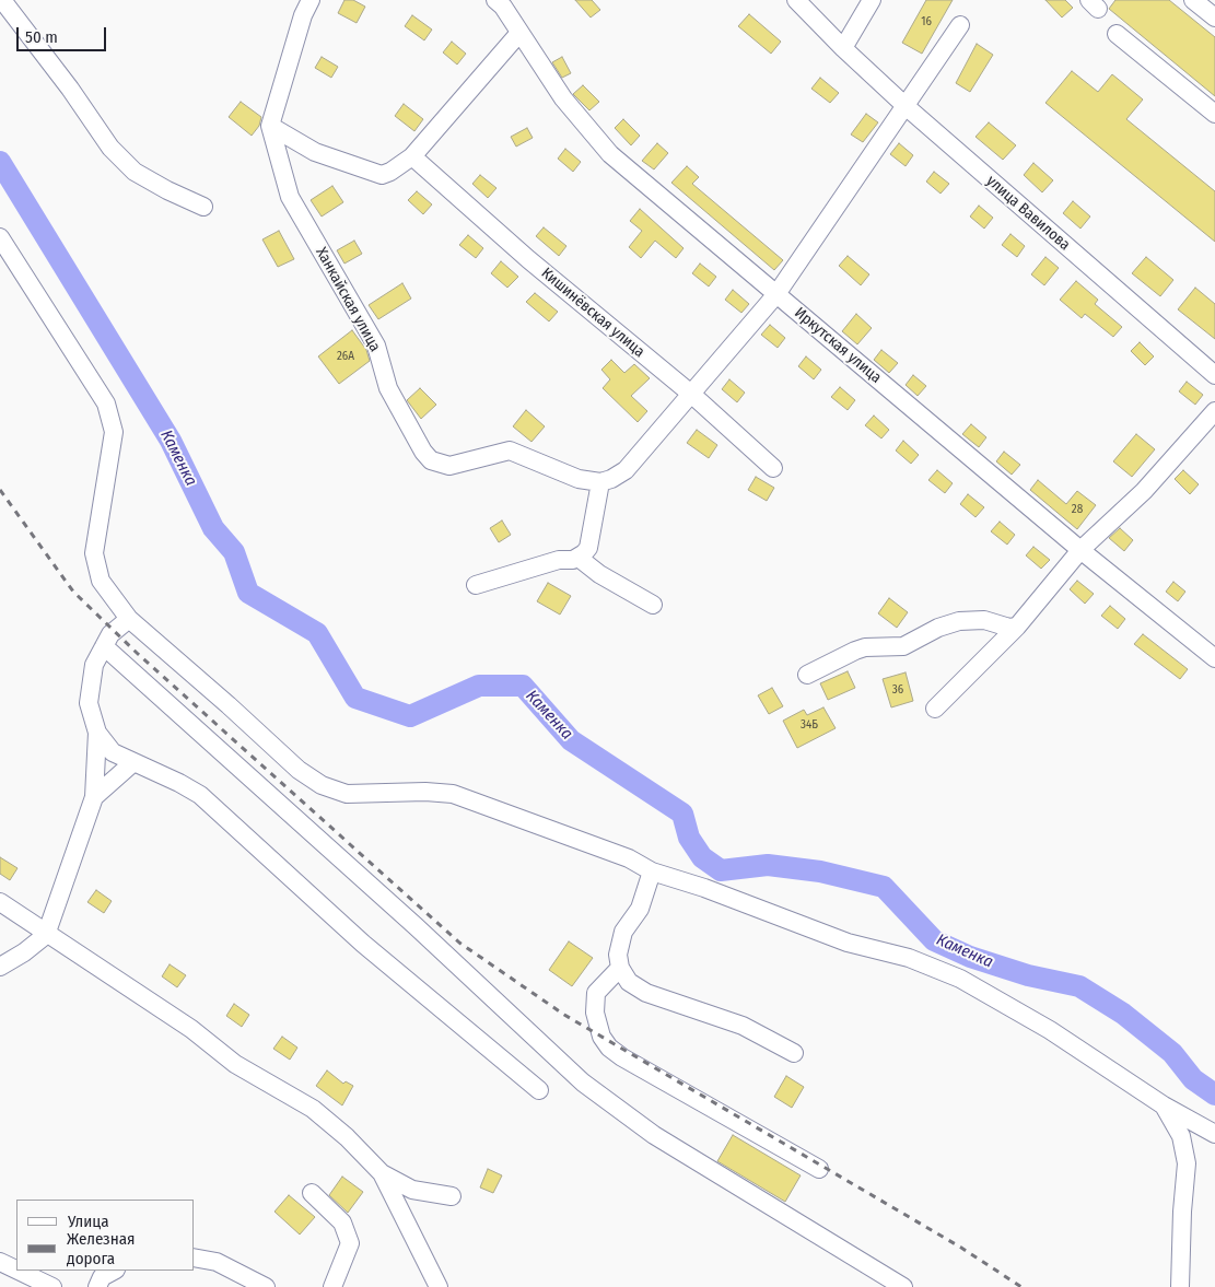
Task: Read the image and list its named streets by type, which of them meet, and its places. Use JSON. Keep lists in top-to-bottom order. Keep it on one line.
{"streets":{"street":["улица Вавилова","Ханкайская улица","Кишинёвская улица","Иркутская улица"]},"water":["Каменка"],"house_numbers":["16","26А","28","36","34Б"],"legend":["Улица","Железная дорога"],"scale_bar":"50 m"}
